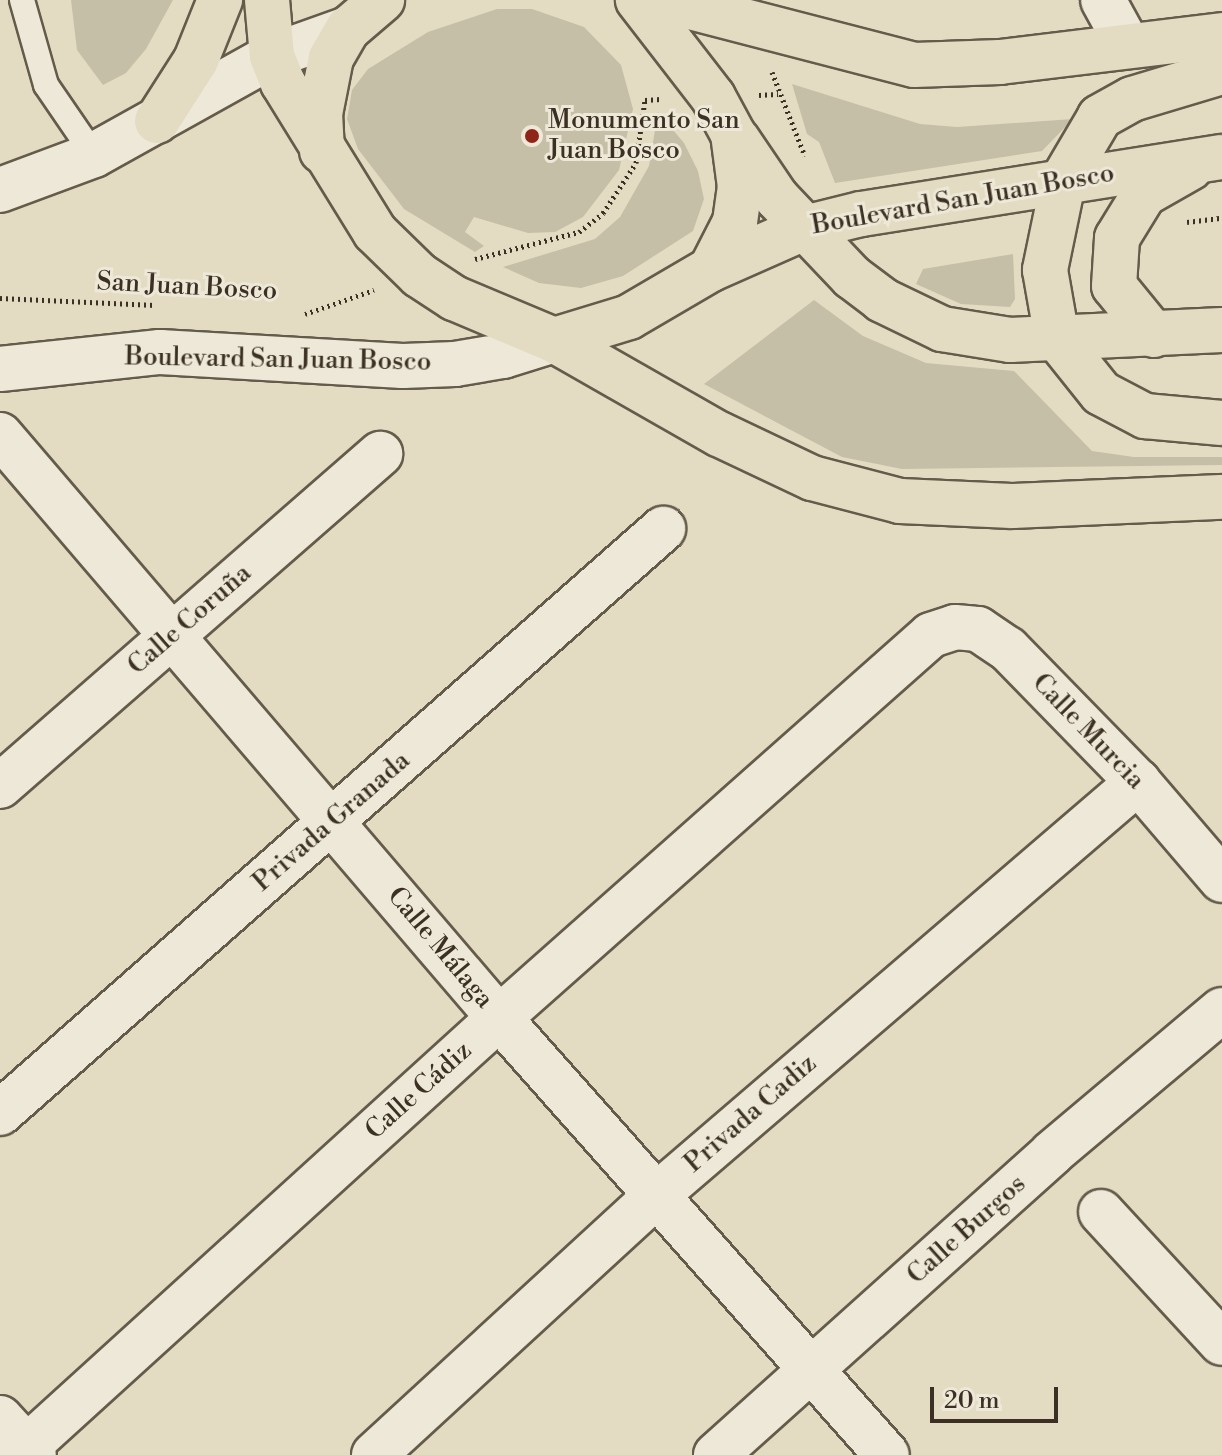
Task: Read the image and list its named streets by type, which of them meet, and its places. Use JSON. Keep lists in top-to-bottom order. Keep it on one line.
{"streets":{"main road":["Boulevard San Juan Bosco"],"street":["Calle Coruña","Calle Murcia","Privada Granada","Calle Málaga","Calle Cádiz","Privada Cadiz","Calle Burgos"],"path":["San Juan Bosco"]},"crossings":[["Calle Coruña","Calle Málaga"],["Calle Murcia","Calle Cádiz"],["Calle Murcia","Privada Cadiz"],["Privada Granada","Calle Málaga"],["Calle Málaga","Calle Cádiz"],["Calle Málaga","Privada Cadiz"],["Calle Málaga","Calle Burgos"]],"places":["Monumento San Juan Bosco"],"scale_bar":"20 m"}
